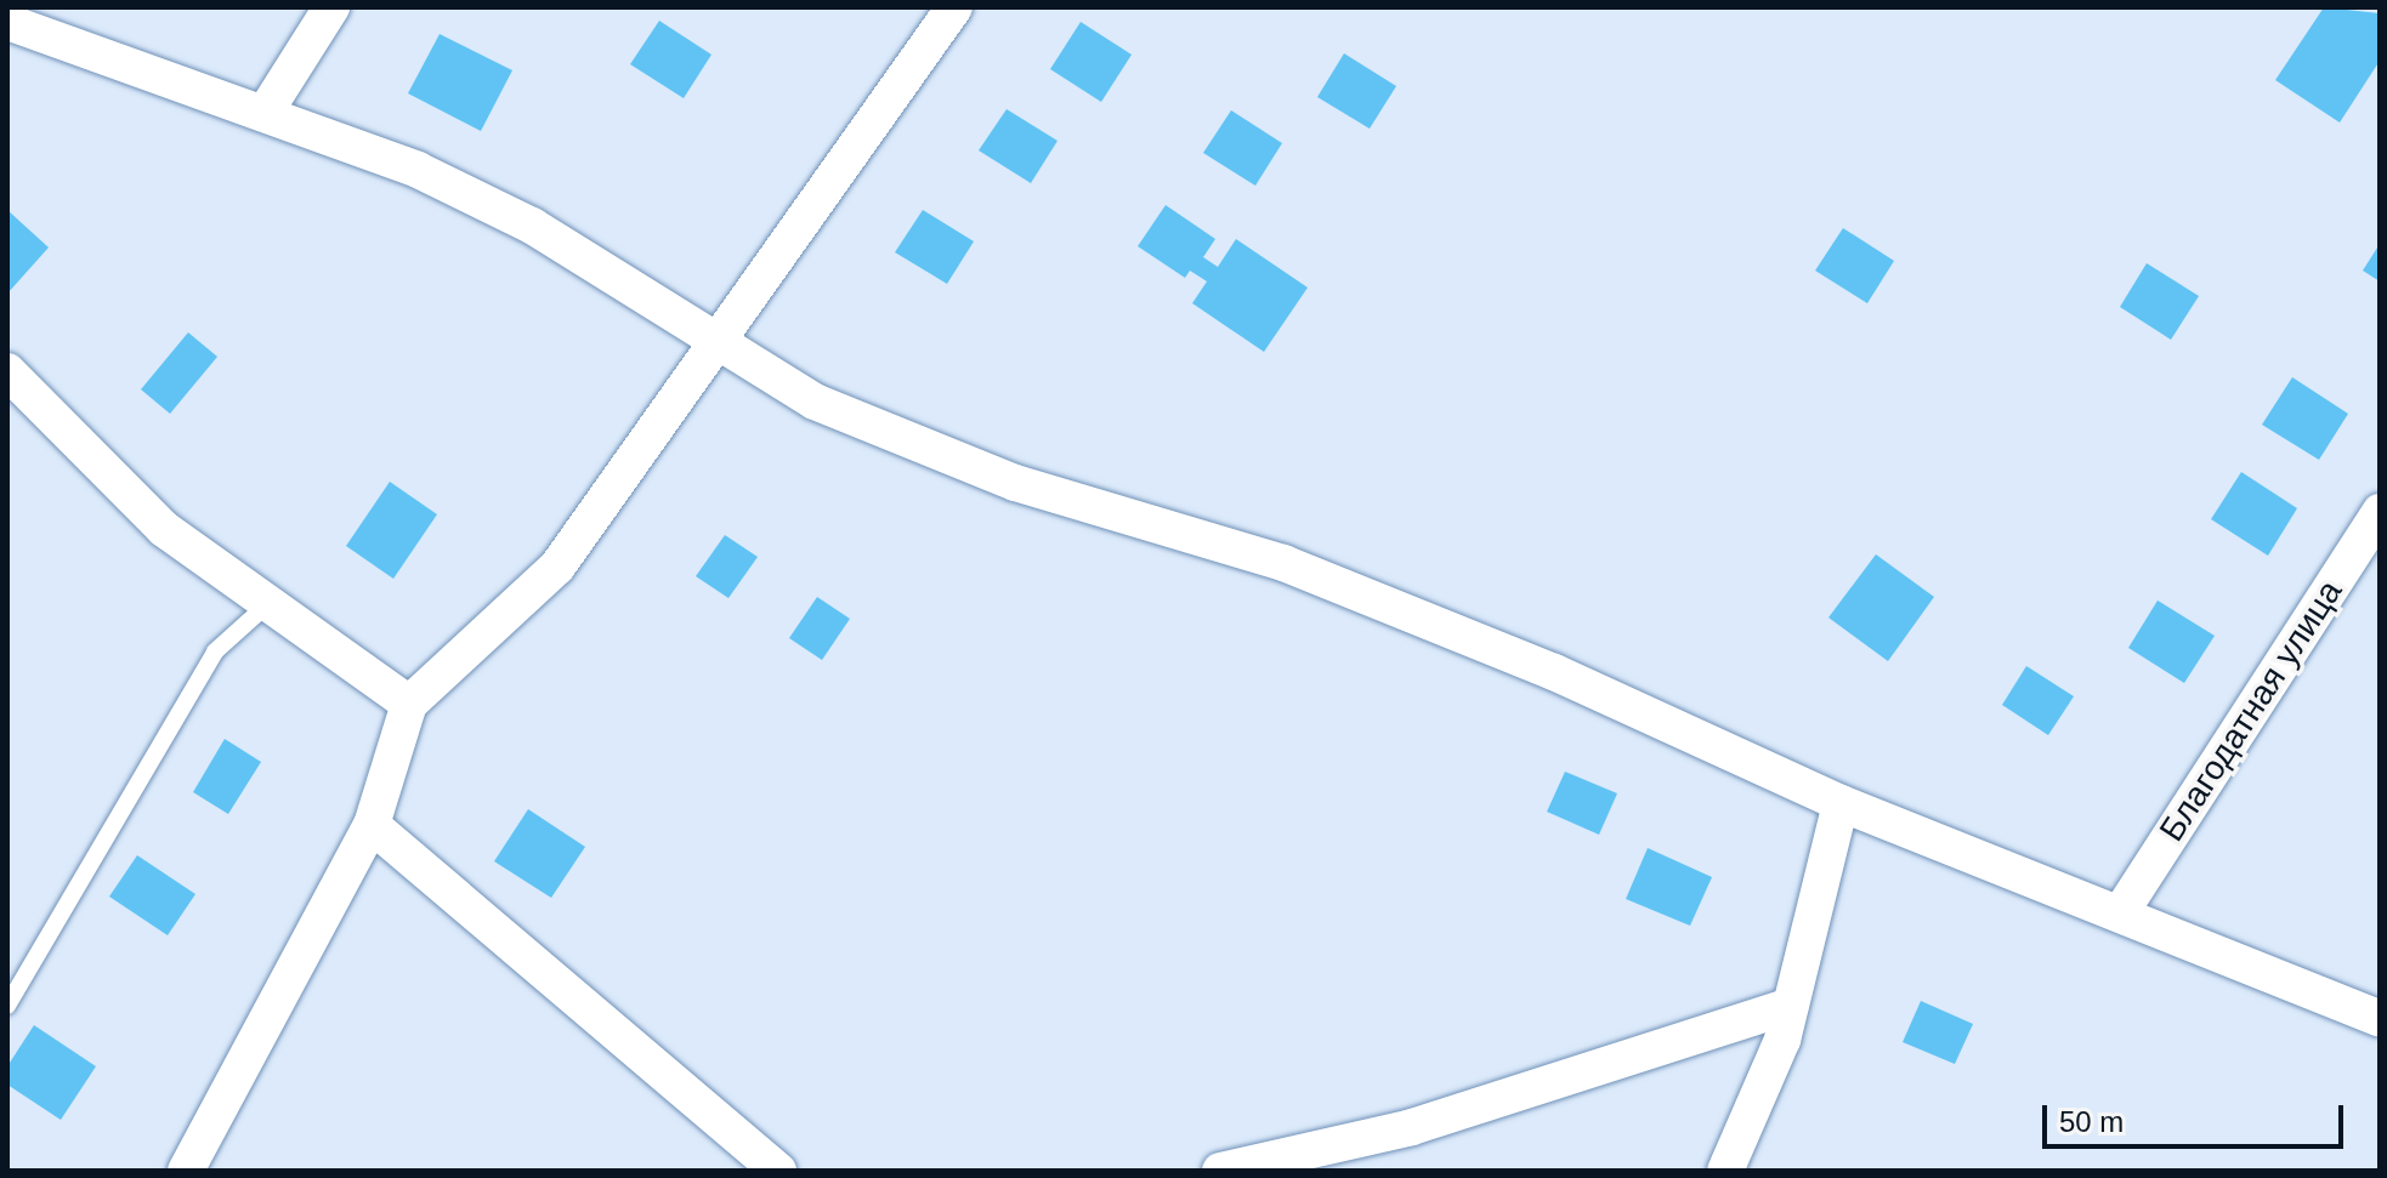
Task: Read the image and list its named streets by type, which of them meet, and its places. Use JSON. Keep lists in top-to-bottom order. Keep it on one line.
{"streets":{"street":["Благодатная улица"]},"scale_bar":"50 m"}
